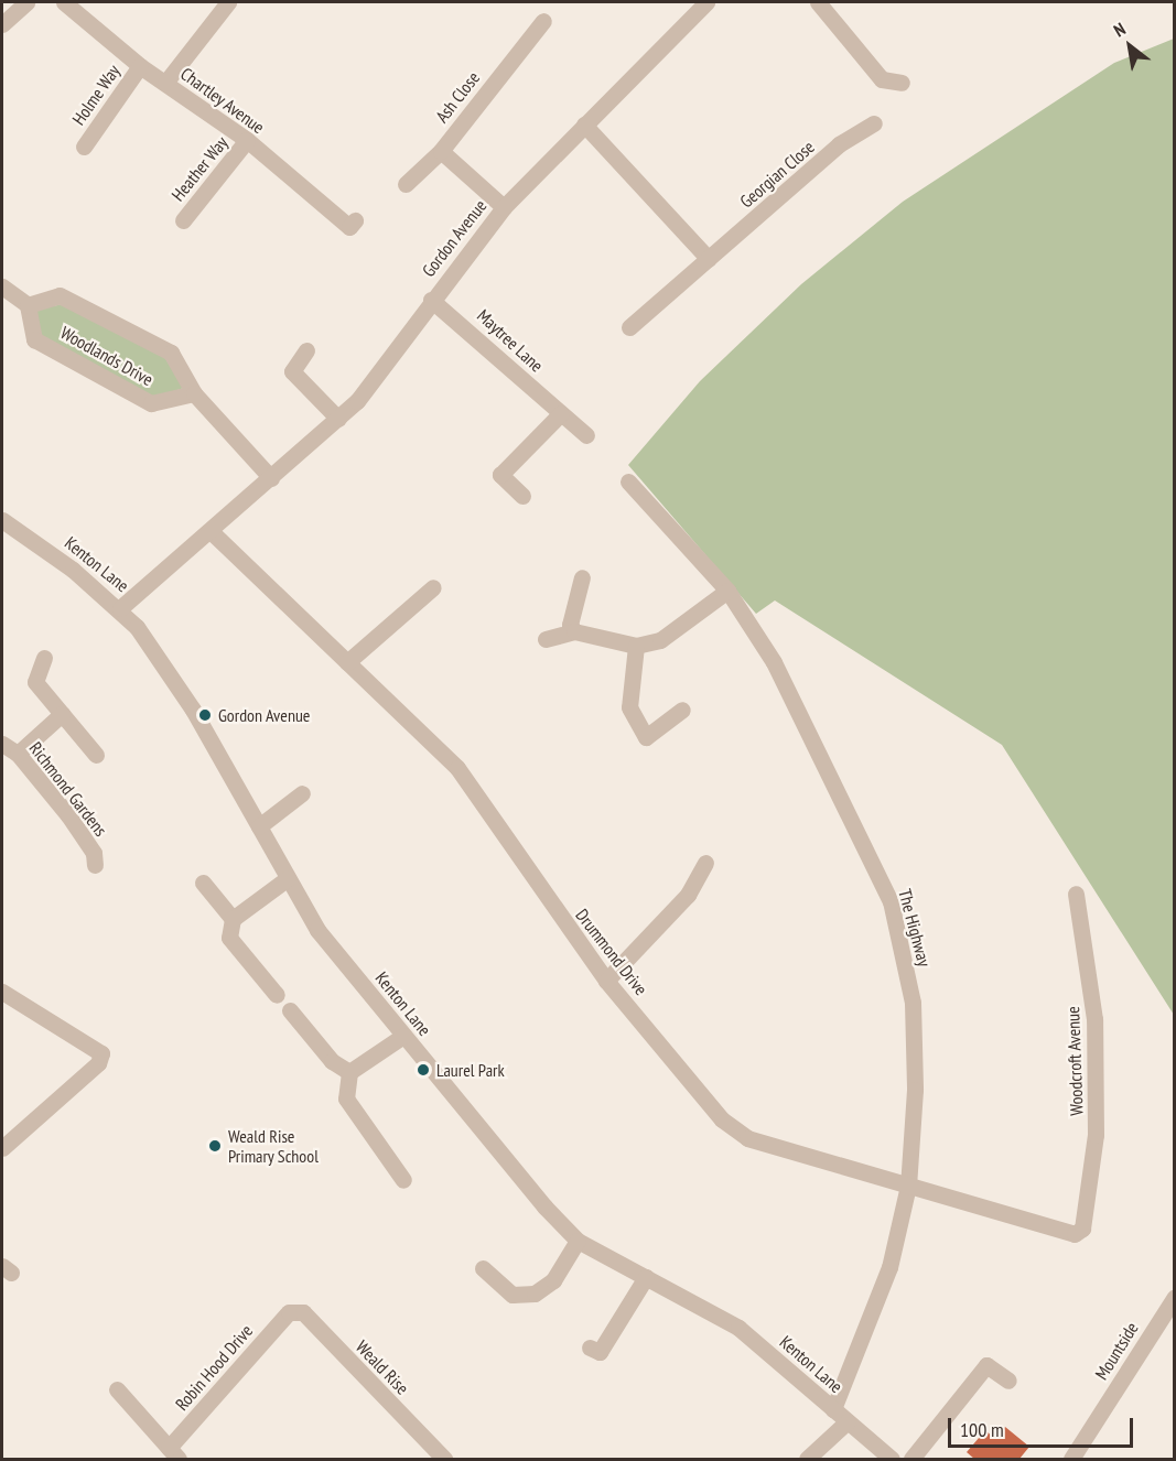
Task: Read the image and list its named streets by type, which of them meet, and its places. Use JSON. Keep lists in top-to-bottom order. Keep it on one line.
{"streets":{"street":["Holme Way","Ash Close","Chartley Avenue","Heather Way","Georgian Close","Gordon Avenue","Maytree Lane","Woodlands Drive","Kenton Lane","Richmond Gardens","The Highway","Drummond Drive","Woodcroft Avenue","Mountside","Robin Hood Drive","Weald Rise"]},"crossings":[["Holme Way","Chartley Avenue"],["Ash Close","Gordon Avenue"],["Chartley Avenue","Heather Way"],["Gordon Avenue","Maytree Lane"],["Gordon Avenue","Woodlands Drive"],["Gordon Avenue","Kenton Lane"],["Gordon Avenue","Drummond Drive"],["Kenton Lane","The Highway"],["The Highway","Drummond Drive"],["Drummond Drive","Woodcroft Avenue"],["Robin Hood Drive","Weald Rise"]],"places":["Gordon Avenue","Laurel Park","Weald Rise Primary School"],"scale_bar":"100 m","north":"top left"}
